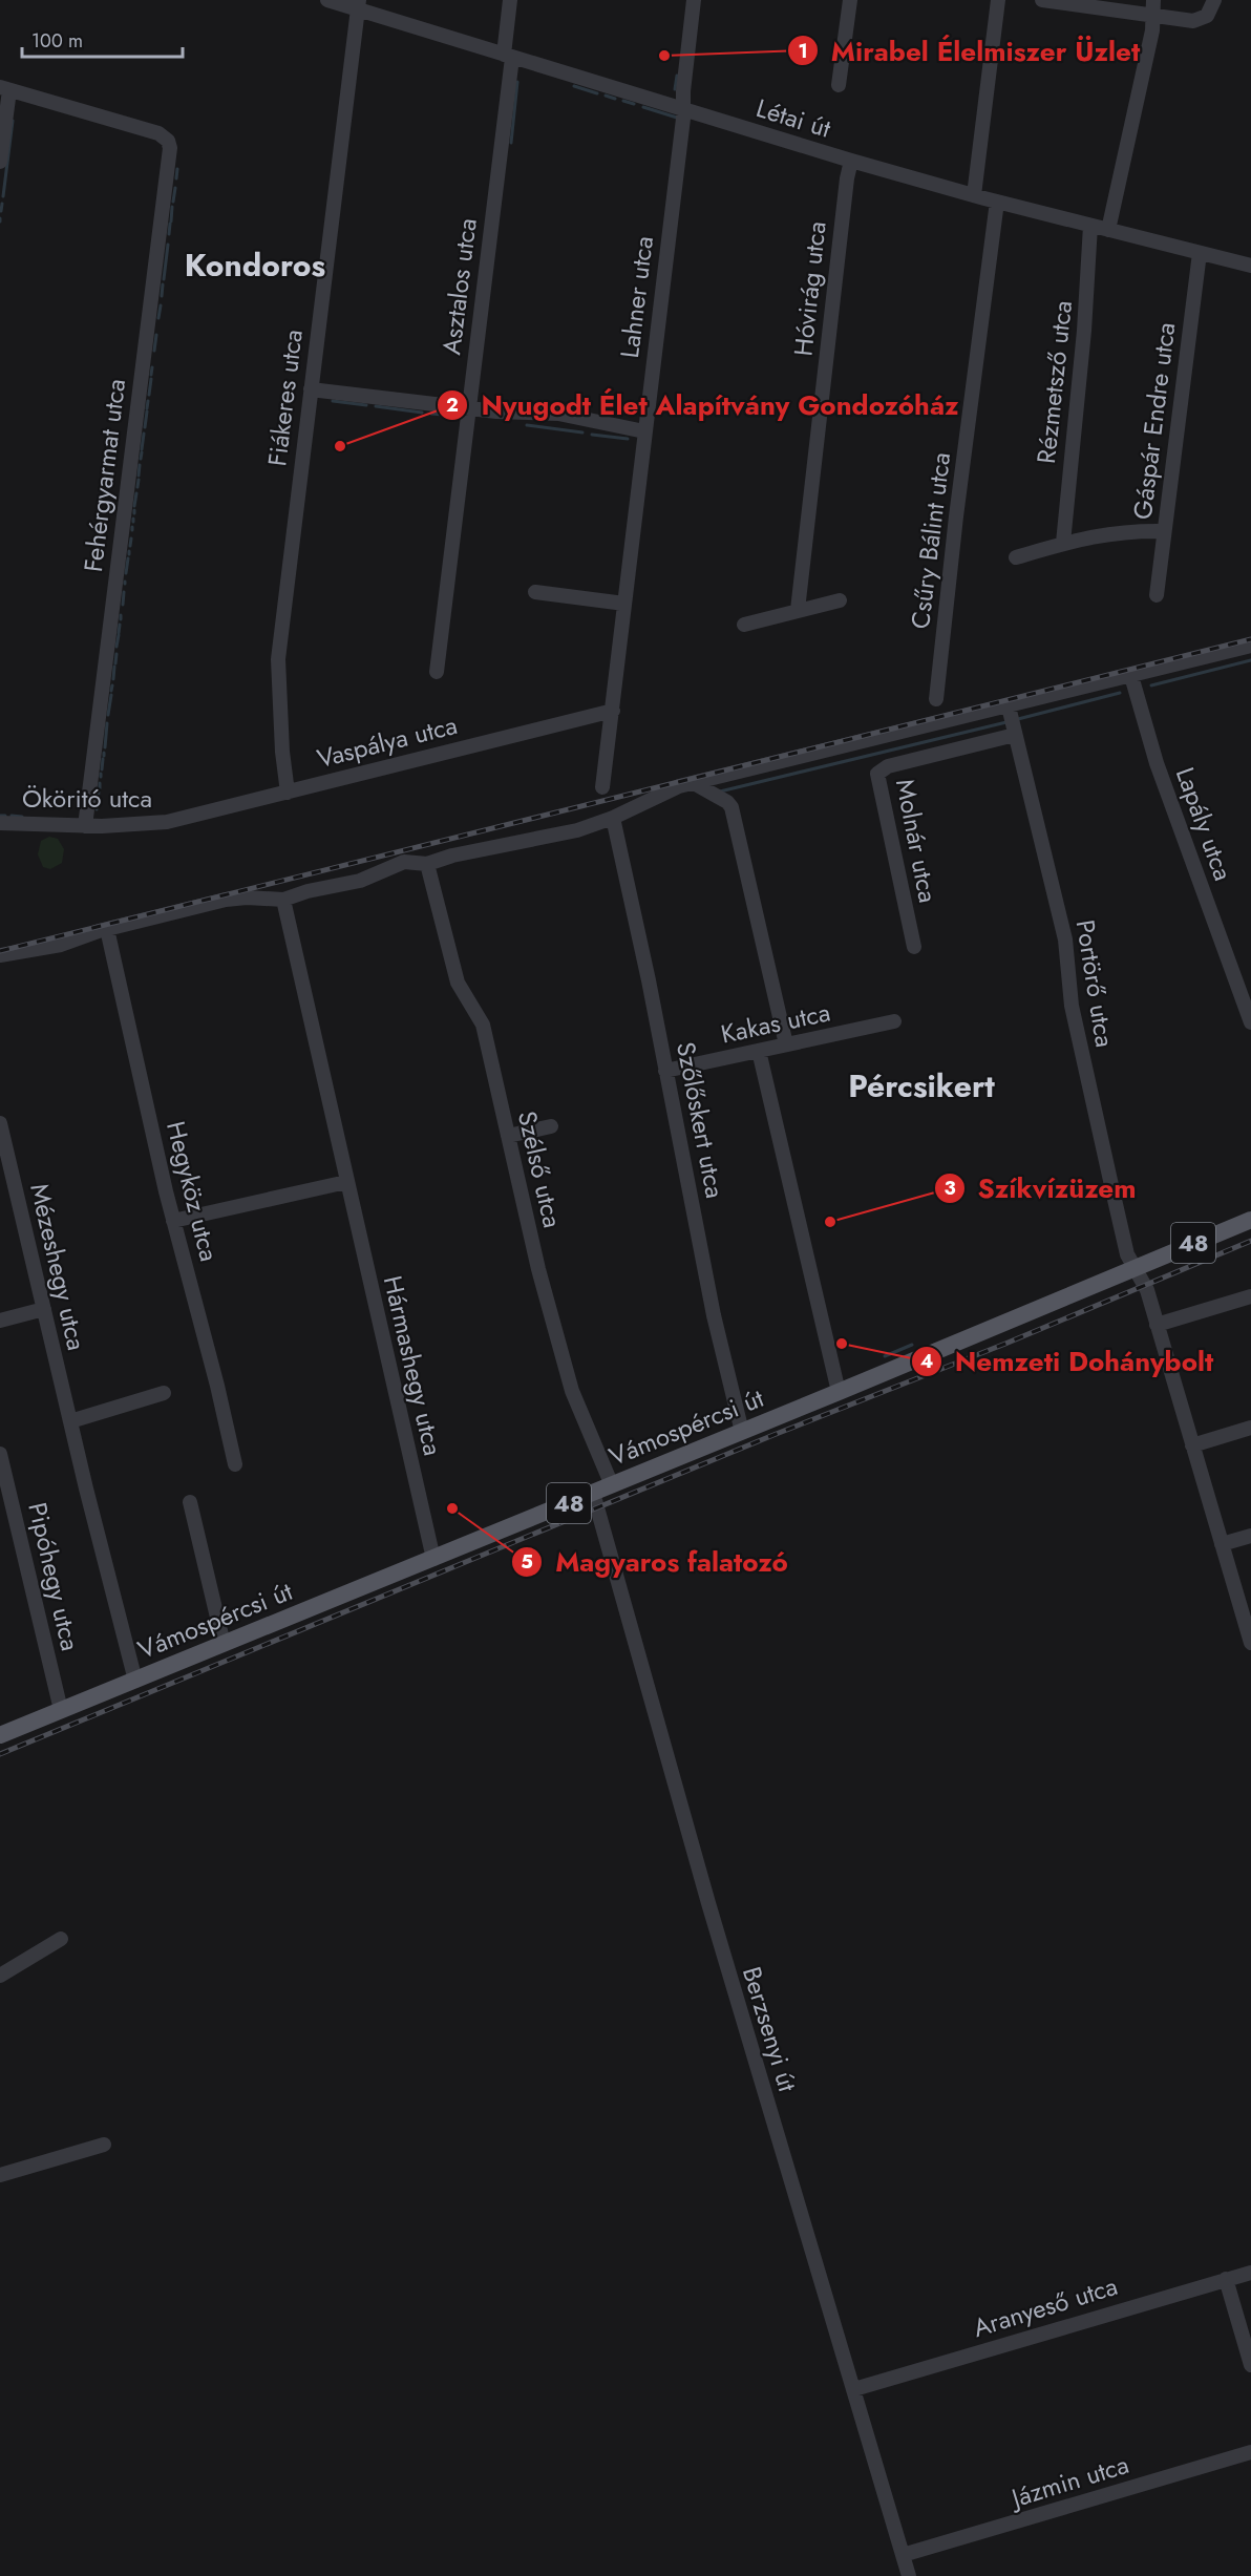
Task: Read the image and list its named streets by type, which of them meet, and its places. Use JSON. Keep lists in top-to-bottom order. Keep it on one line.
{"streets":{"main road":["48","Vámospércsi út"],"street":["Létai út","Asztalos utca","Hóvirág utca","Lahner utca","Rézmetsző utca","Fiákeres utca","Gáspár Endre utca","Fehérgyarmat utca","Csűry Bálint utca","Vaspálya utca","Ököritó utca","Lapály utca","Molnár utca","Portörő utca","Kakas utca","Szőlőskert utca","Szélső utca","Hegyköz utca","Mézeshegy utca","Hármashegy utca","Pipóhegy utca","Berzsenyi út","Aranyeső utca","Jázmin utca"]},"crossings":[["Létai út","Asztalos utca"],["Létai út","Hóvirág utca"],["Létai út","Lahner utca"],["Létai út","Rézmetsző utca"],["Létai út","Fiákeres utca"],["Létai út","Gáspár Endre utca"],["Létai út","Csűry Bálint utca"],["Lahner utca","Vaspálya utca"],["Fiákeres utca","Vaspálya utca"],["Fehérgyarmat utca","Ököritó utca"],["Vaspálya utca","Ököritó utca"],["Molnár utca","Portörő utca"],["Portörő utca","Vámospércsi út"],["Kakas utca","Szőlőskert utca"],["Szőlőskert utca","Vámospércsi út"],["Szélső utca","Vámospércsi út"],["Mézeshegy utca","Vámospércsi út"],["Hármashegy utca","Vámospércsi út"],["Vámospércsi út","Pipóhegy utca"],["Vámospércsi út","Berzsenyi út"],["Berzsenyi út","Aranyeső utca"],["Berzsenyi út","Jázmin utca"]],"districts":["Kondoros","Pércsikert"],"places":["Mirabel Élelmiszer Üzlet","Nyugodt Élet Alapítvány Gondozóház","Szíkvízüzem","Nemzeti Dohánybolt","Magyaros falatozó"],"scale_bar":"100 m"}
